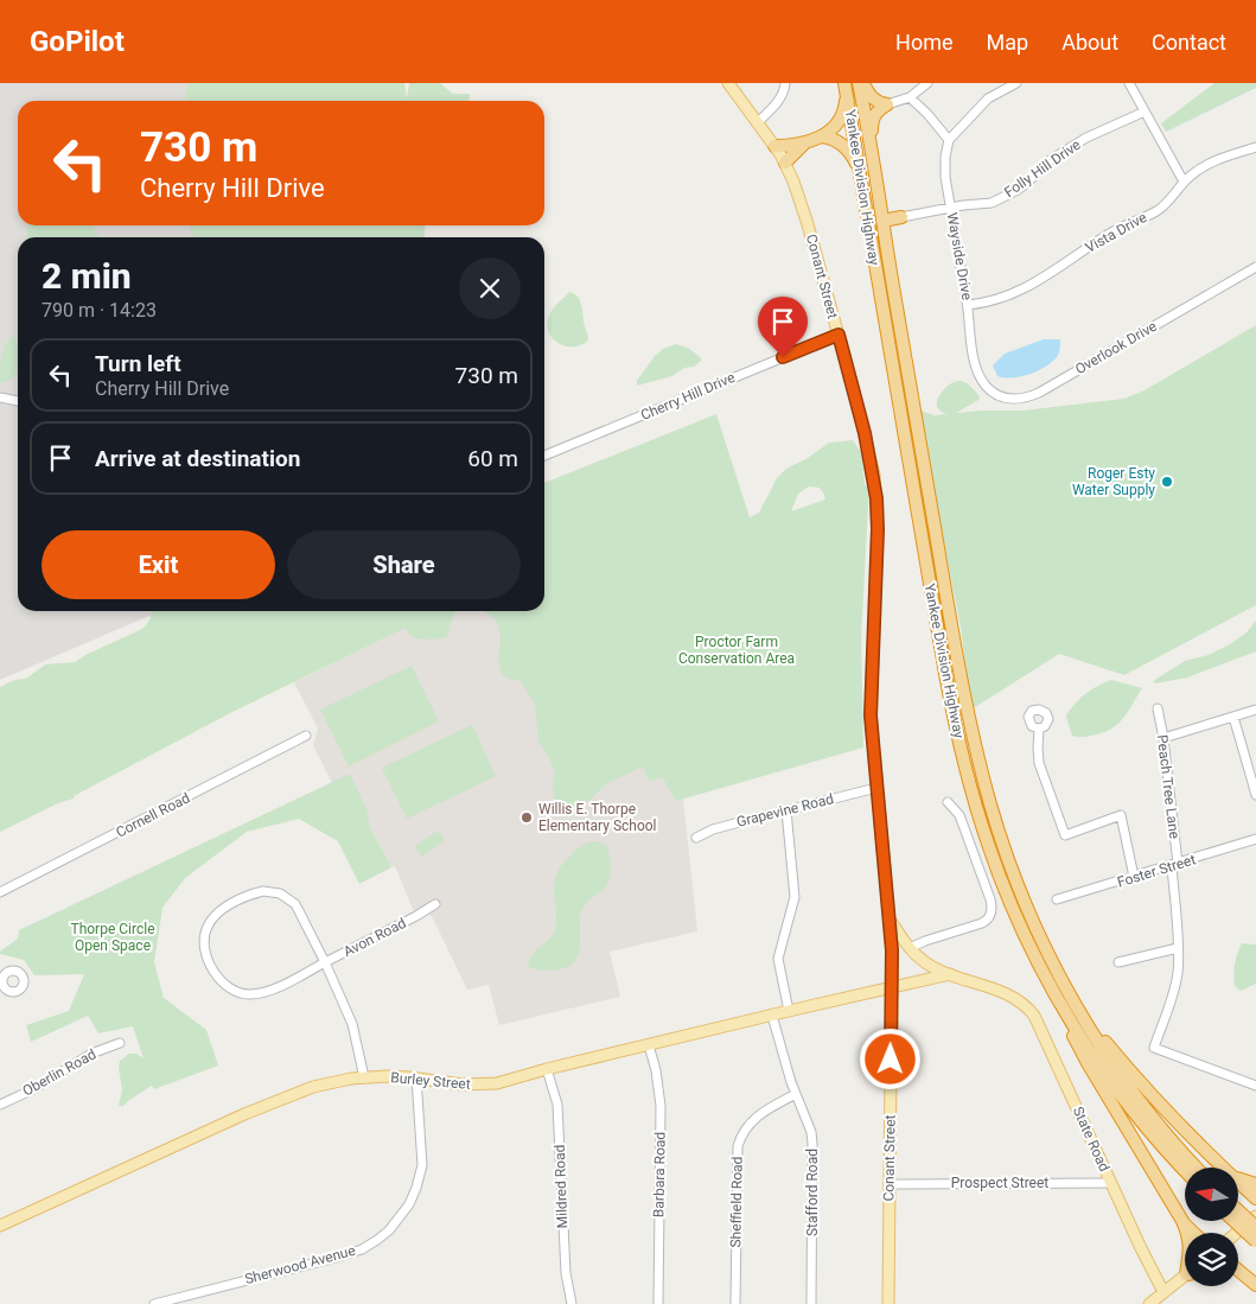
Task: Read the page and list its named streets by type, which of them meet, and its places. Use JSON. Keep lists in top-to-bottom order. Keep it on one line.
{"streets":{"highway":["Yankee Division Highway"],"main road":["Conant Street","Burley Street","State Road"],"street":["Folly Hill Drive","Vista Drive","Wayside Drive","Overlook Drive","Cherry Hill Drive","Peach Tree Lane","Grapevine Road","Cornell Road","Foster Street","Avon Road","Oberlin Road","Barbara Road","Prospect Street","Mildred Road","Stafford Road","Sheffield Road","Sherwood Avenue"]},"crossings":[["Folly Hill Drive","Wayside Drive"],["Vista Drive","Wayside Drive"],["Wayside Drive","Overlook Drive"],["Conant Street","Cherry Hill Drive"],["Conant Street","Grapevine Road"],["Conant Street","Burley Street"],["Conant Street","State Road"],["Conant Street","Prospect Street"],["Peach Tree Lane","Foster Street"],["Avon Road","Burley Street"],["Burley Street","State Road"],["Burley Street","Barbara Road"],["Burley Street","Mildred Road"],["Burley Street","Stafford Road"],["Burley Street","Sherwood Avenue"],["State Road","Prospect Street"],["Stafford Road","Sheffield Road"]],"parks":["Proctor Farm Conservation Area","Thorpe Circle Open Space"],"places":["Roger Esty Water Supply","Willis E. Thorpe Elementary School"],"north":"left","page":{"header":"GoPilot","nav":["Home","Map","About","Contact"],"turn":["730 m","Cherry Hill Drive"],"heading":["2 min","790 m · 14:23"],"list":[{"name":"Turn left","note":"Cherry Hill Drive","value":"730 m"},{"name":"Arrive at destination","value":"60 m"}],"buttons":["Exit","Share"]}}
